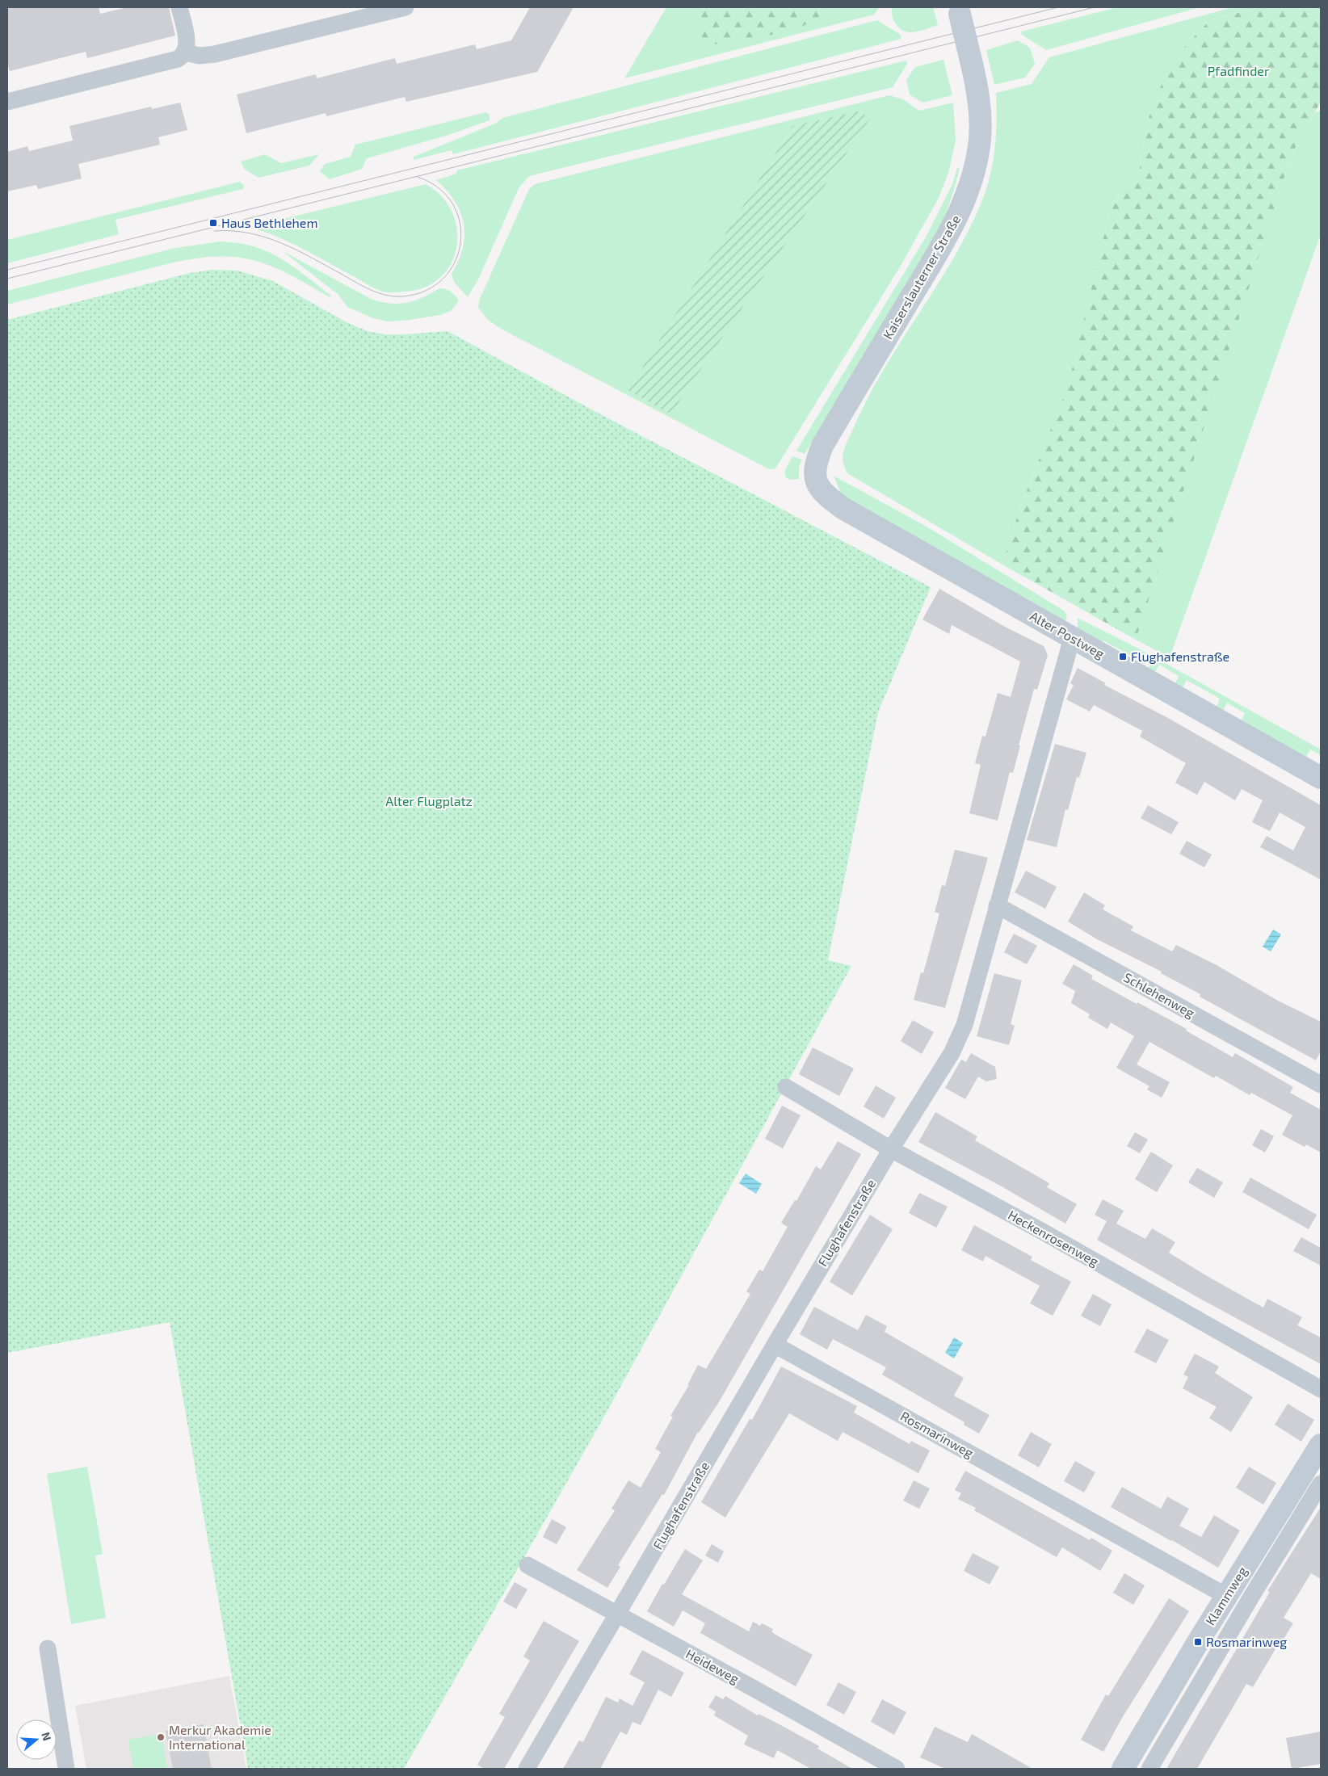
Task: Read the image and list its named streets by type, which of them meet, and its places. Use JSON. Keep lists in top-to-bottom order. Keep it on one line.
{"streets":{"main road":["Kaiserslauterner Straße","Alter Postweg","Klammweg"],"street":["Schlehenweg","Flughafenstraße","Heckenrosenweg","Rosmarinweg","Heideweg"]},"crossings":[["Kaiserslauterner Straße","Alter Postweg"],["Alter Postweg","Flughafenstraße"],["Schlehenweg","Flughafenstraße"],["Flughafenstraße","Heckenrosenweg"],["Flughafenstraße","Rosmarinweg"],["Flughafenstraße","Heideweg"],["Rosmarinweg","Klammweg"]],"parks":["Pfadfinder","Alter Flugplatz"],"places":{"transit":["Haus Bethlehem","Flughafenstraße","Rosmarinweg"],"other":["Merkur Akademie International"]},"north":"right"}
